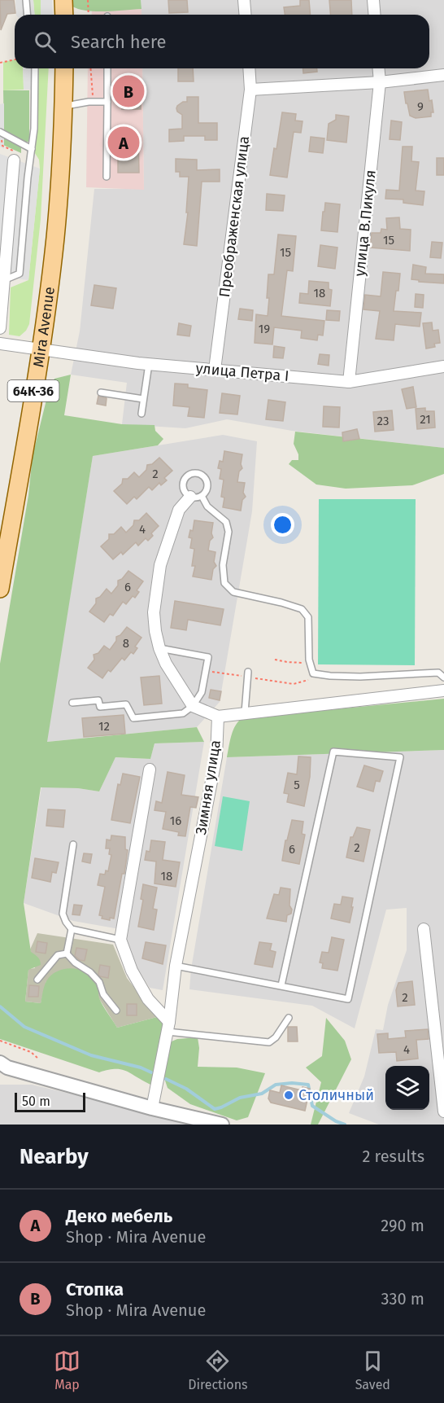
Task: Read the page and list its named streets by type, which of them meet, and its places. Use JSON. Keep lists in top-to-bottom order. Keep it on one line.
{"streets":{"main road":["Mira Avenue","64К-36"],"street":["Преображенская улица","улица В.Пикуля","улица Петра I","Зимняя улица"]},"crossings":[["Преображенская улица","улица Петра I"],["улица В.Пикуля","улица Петра I"],["Mira Avenue","улица Петра I"]],"places":["Столичный"],"house_numbers":["9","15","15","18","19","21","23","2","4","6","8","12","5","16","2","6","18","2","4"],"scale_bar":"50 m","page":{"search":"Search here","pins":["B","A"],"scale":"50 m","heading":["Nearby","2 results"],"list":[{"mark":"A","name":"Деко мебель","note":"Shop · Mira Avenue","value":"290 m"},{"mark":"B","name":"Стопка","note":"Shop · Mira Avenue","value":"330 m"}],"nav":["Map","Directions","Saved"]}}
